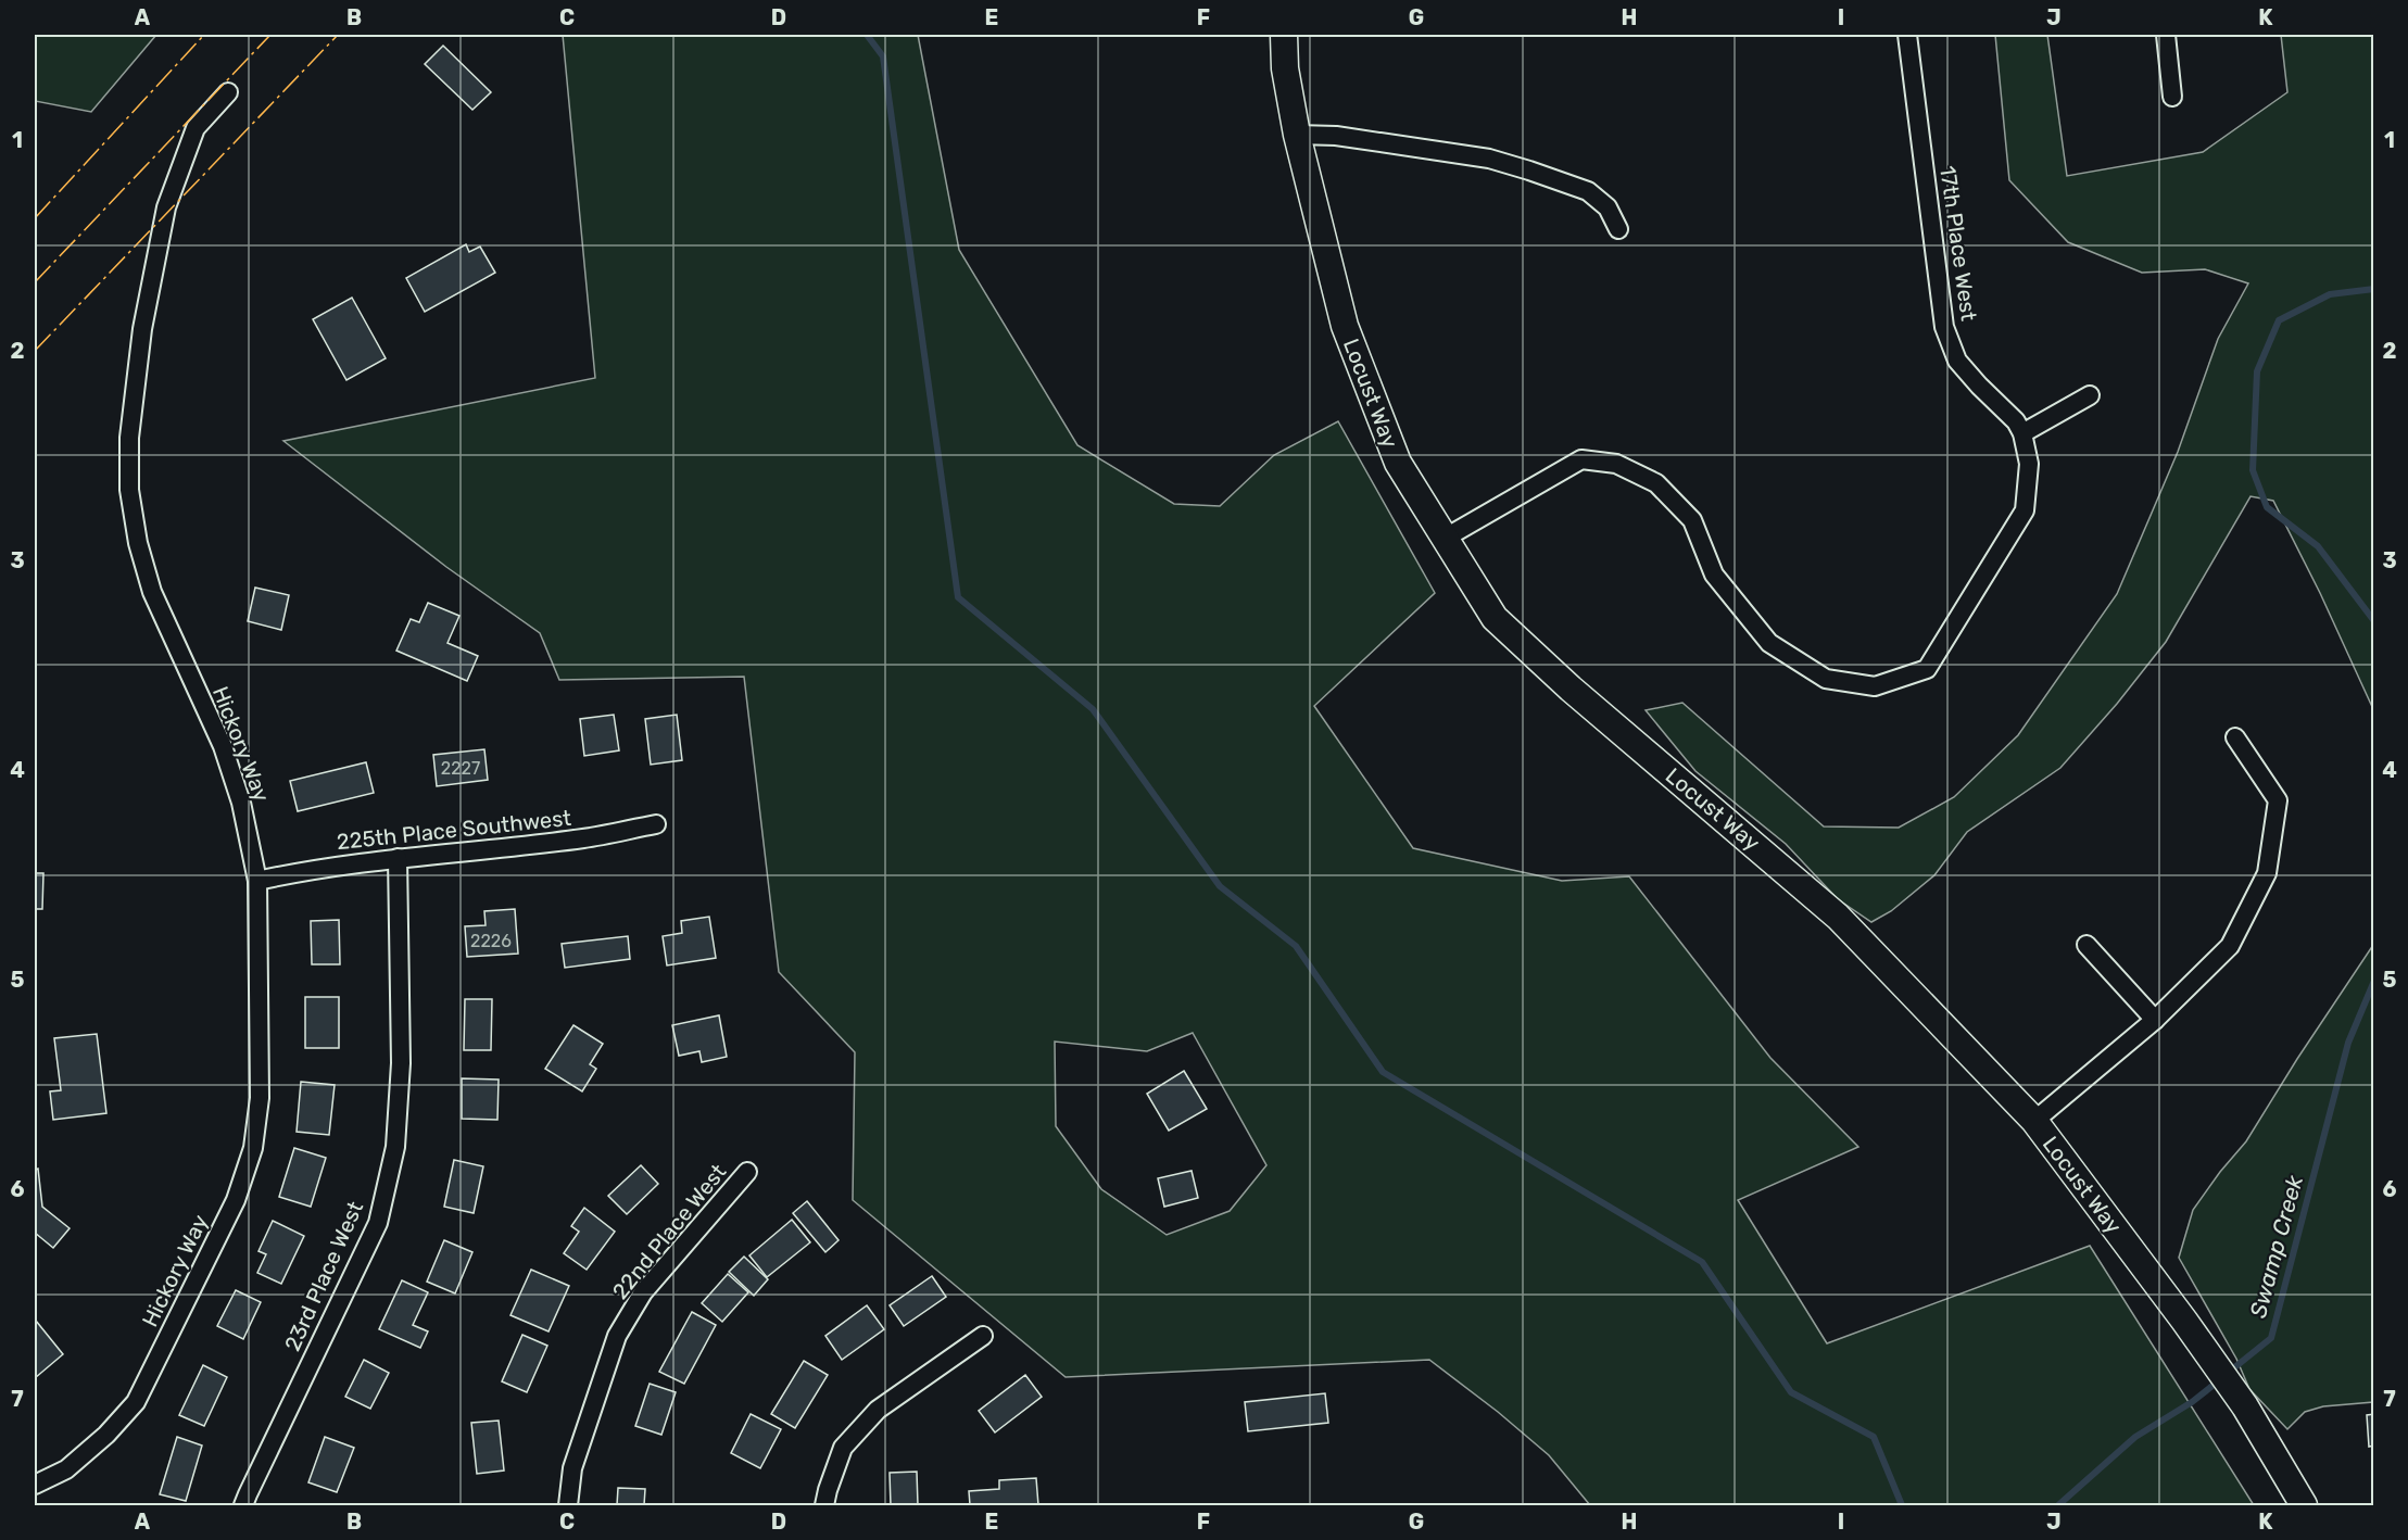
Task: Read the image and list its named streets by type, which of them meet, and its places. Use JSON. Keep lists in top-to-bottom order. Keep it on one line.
{"streets":{"main road":["Locust Way"],"street":["17th Place West","Hickory Way","225th Place Southwest","22nd Place West","23rd Place West"]},"crossings":[["Hickory Way","225th Place Southwest"],["225th Place Southwest","23rd Place West"]],"water":["Swamp Creek"],"house_numbers":["2227","2226"],"grid":{"columns":["A","B","C","D","E","F","G","H","I","J","K"],"rows":["1","2","3","4","5","6","7"]}}
